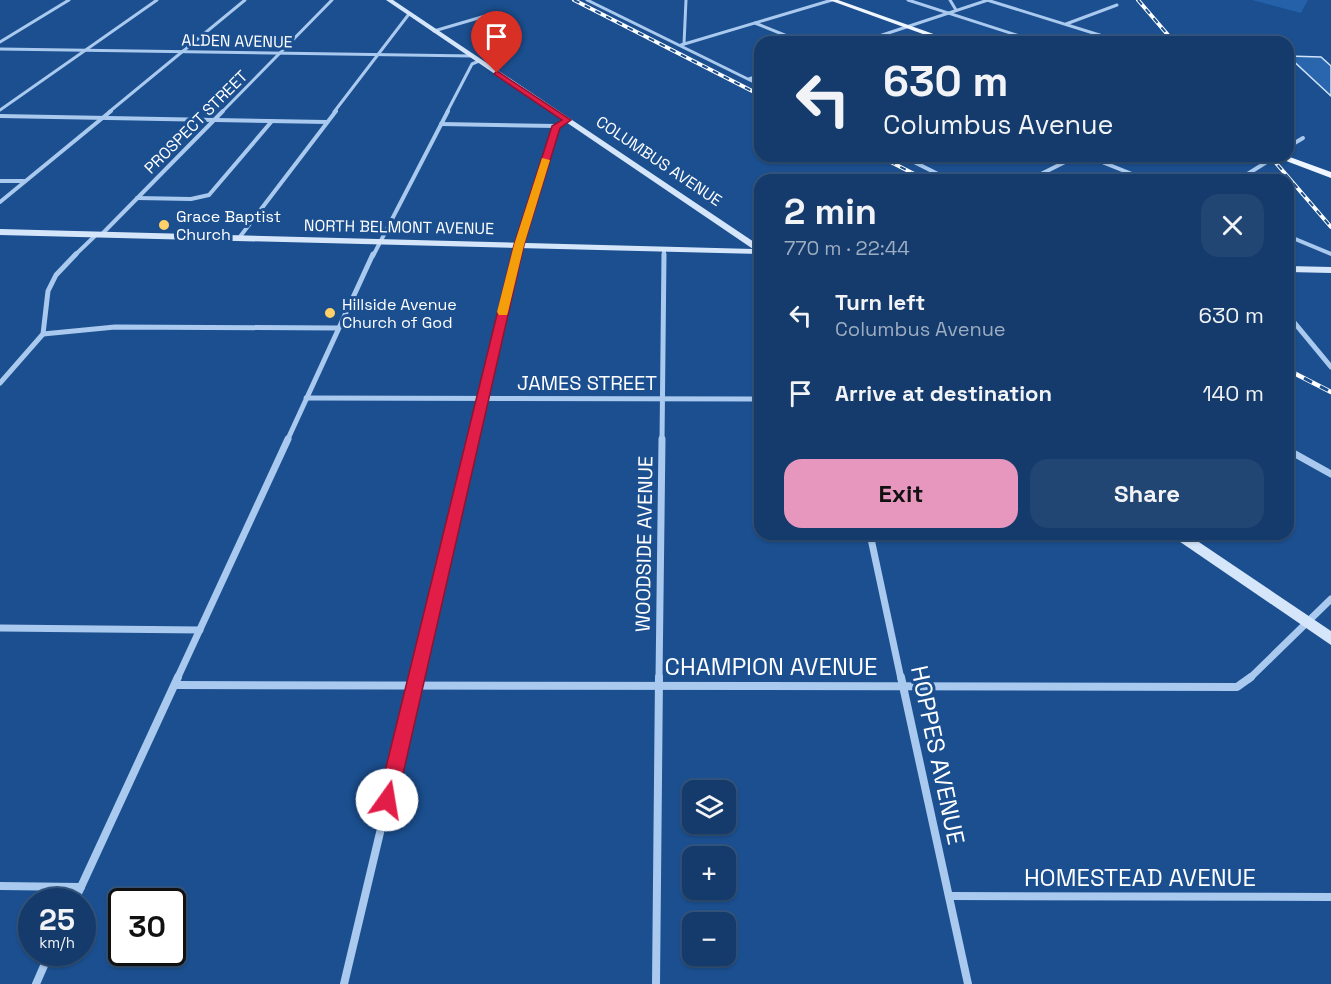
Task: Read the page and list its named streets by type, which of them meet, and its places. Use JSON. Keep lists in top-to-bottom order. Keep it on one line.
{"streets":{"street":["ALDEN AVENUE","PROSPECT STREET","COLUMBUS AVENUE","NORTH BELMONT AVENUE","JAMES STREET","WOODSIDE AVENUE","CHAMPION AVENUE","HOPPES AVENUE","HOMESTEAD AVENUE"]},"crossings":[["ALDEN AVENUE","PROSPECT STREET"],["ALDEN AVENUE","COLUMBUS AVENUE"],["PROSPECT STREET","NORTH BELMONT AVENUE"],["NORTH BELMONT AVENUE","WOODSIDE AVENUE"],["JAMES STREET","WOODSIDE AVENUE"],["WOODSIDE AVENUE","CHAMPION AVENUE"],["CHAMPION AVENUE","HOPPES AVENUE"],["HOPPES AVENUE","HOMESTEAD AVENUE"]],"places":["Grace Baptist Church","Hillside Avenue Church of God"],"page":{"turn":["630 m","Columbus Avenue"],"heading":["2 min","770 m · 22:44"],"list":[{"name":"Turn left","note":"Columbus Avenue","value":"630 m"},{"name":"Arrive at destination","value":"140 m"}],"buttons":["Exit","Share"],"map_buttons":["+","−"],"speed":"25 km/h","limit":"30"}}
